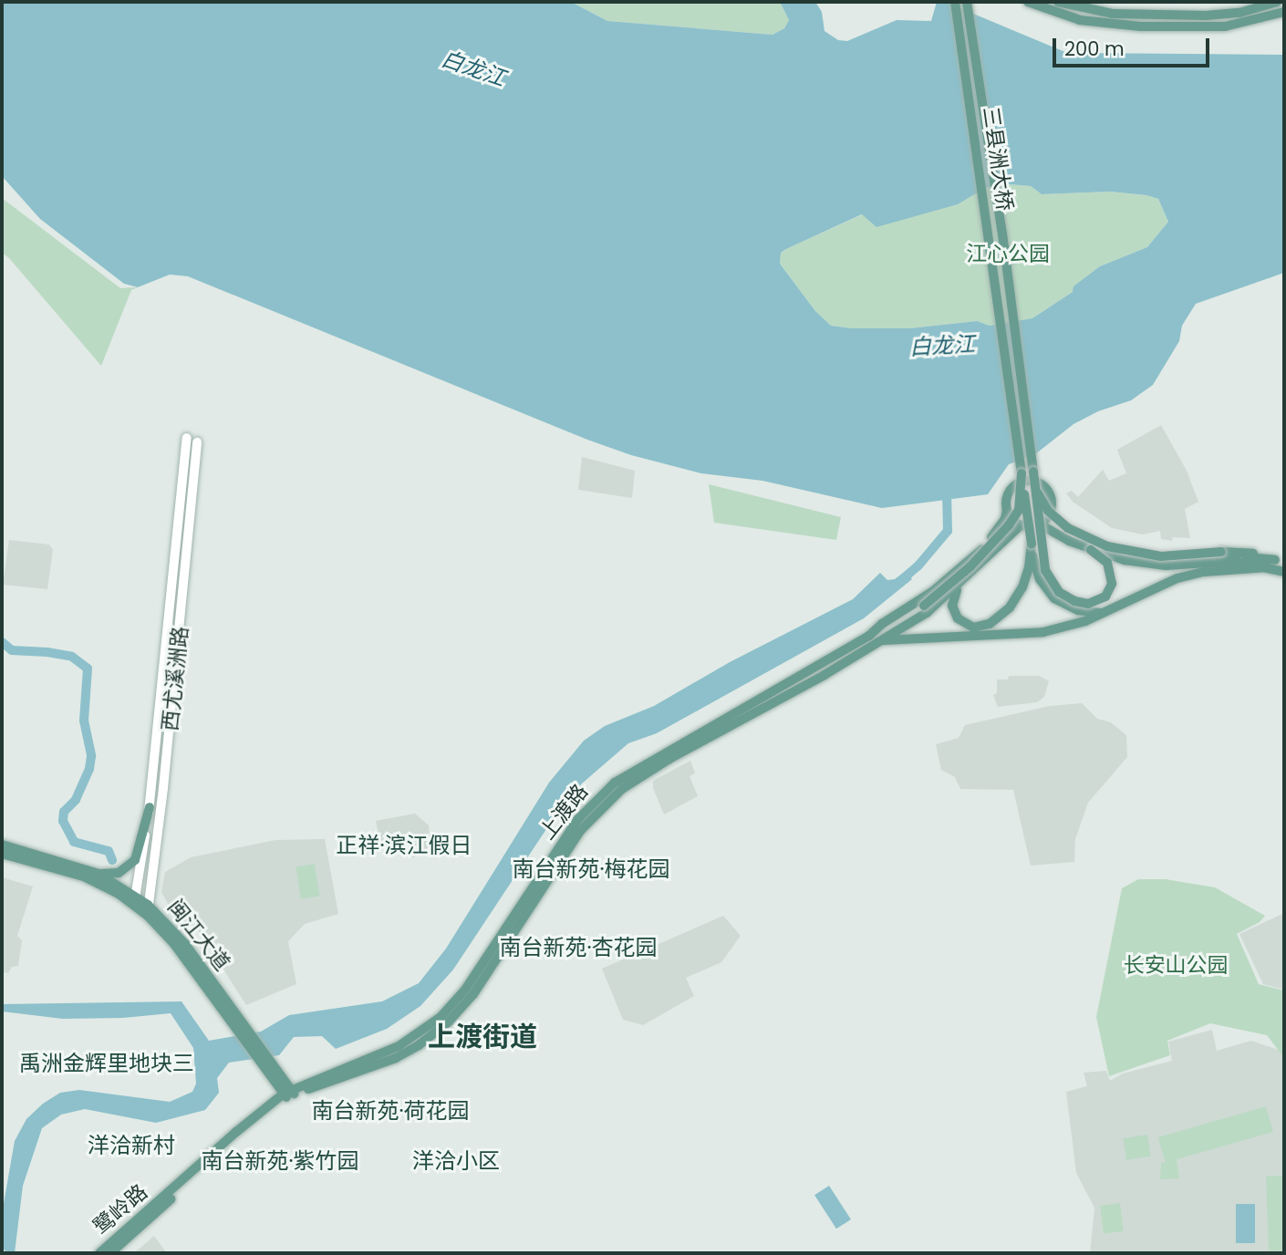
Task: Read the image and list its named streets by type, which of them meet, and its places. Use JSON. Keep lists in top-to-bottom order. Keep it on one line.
{"streets":{"main road":["三县洲大桥","西尤溪洲路","上渡路","闽江大道","鹭岭路"]},"crossings":[["西尤溪洲路","闽江大道"],["上渡路","闽江大道"],["上渡路","鹭岭路"],["闽江大道","鹭岭路"]],"districts":["正祥·滨江假日","南台新苑·梅花园","南台新苑·杏花园","上渡街道","禹洲金辉里地块三","南台新苑·荷花园","洋洽新村","南台新苑·紫竹园","洋洽小区"],"water":["白龙江"],"parks":["江心公园","长安山公园"],"scale_bar":"200 m"}
